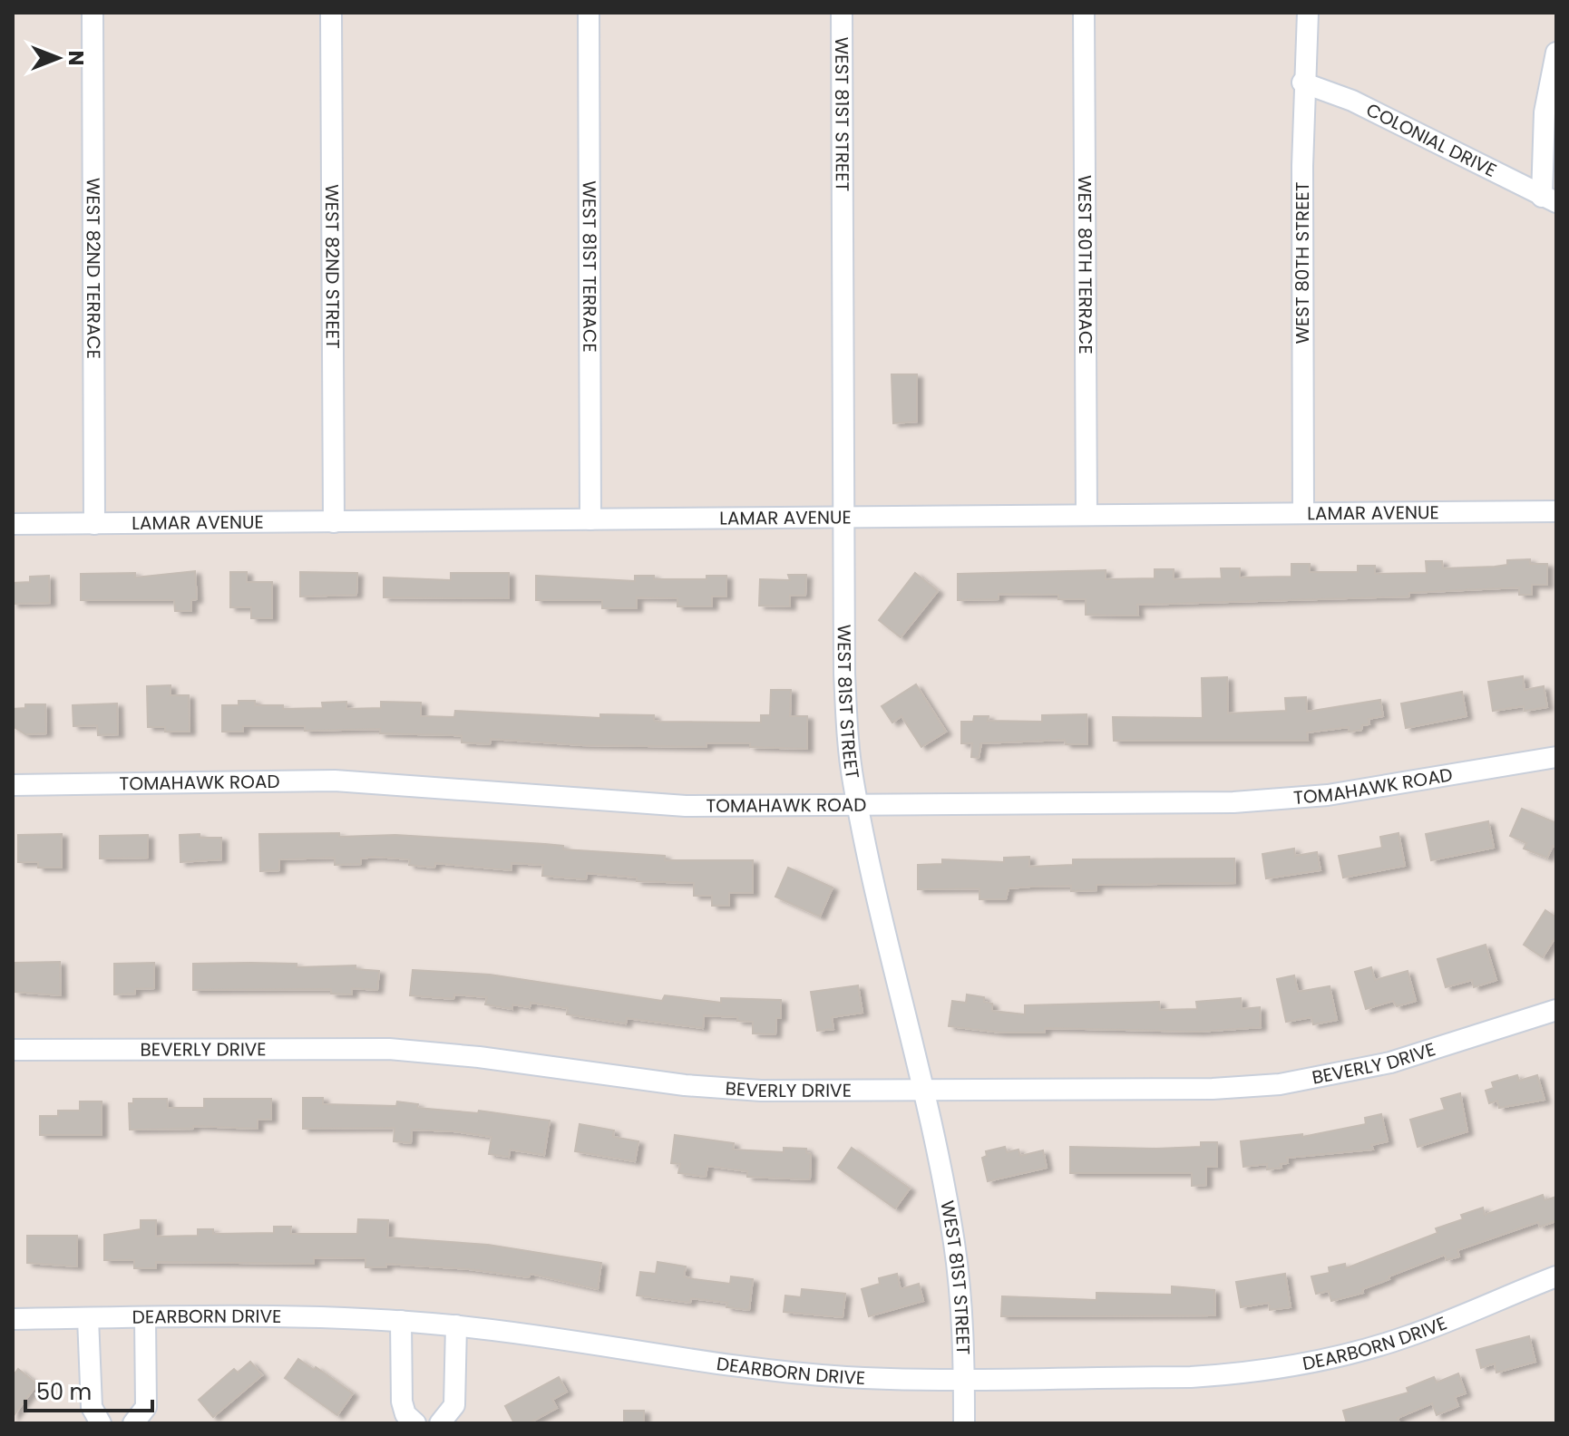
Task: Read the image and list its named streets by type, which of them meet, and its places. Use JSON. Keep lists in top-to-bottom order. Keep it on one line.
{"streets":{"street":["WEST 81ST STREET","COLONIAL DRIVE","WEST 80TH STREET","WEST 80TH TERRACE","WEST 81ST TERRACE","WEST 82ND STREET","WEST 82ND TERRACE","LAMAR AVENUE","TOMAHAWK ROAD","BEVERLY DRIVE","DEARBORN DRIVE"]},"crossings":[["WEST 81ST STREET","LAMAR AVENUE"],["WEST 81ST STREET","TOMAHAWK ROAD"],["WEST 81ST STREET","BEVERLY DRIVE"],["WEST 81ST STREET","DEARBORN DRIVE"],["COLONIAL DRIVE","WEST 80TH STREET"],["WEST 80TH STREET","LAMAR AVENUE"],["WEST 80TH TERRACE","LAMAR AVENUE"],["WEST 81ST TERRACE","LAMAR AVENUE"],["WEST 82ND STREET","LAMAR AVENUE"],["WEST 82ND TERRACE","LAMAR AVENUE"]],"scale_bar":"50 m","north":"right"}
